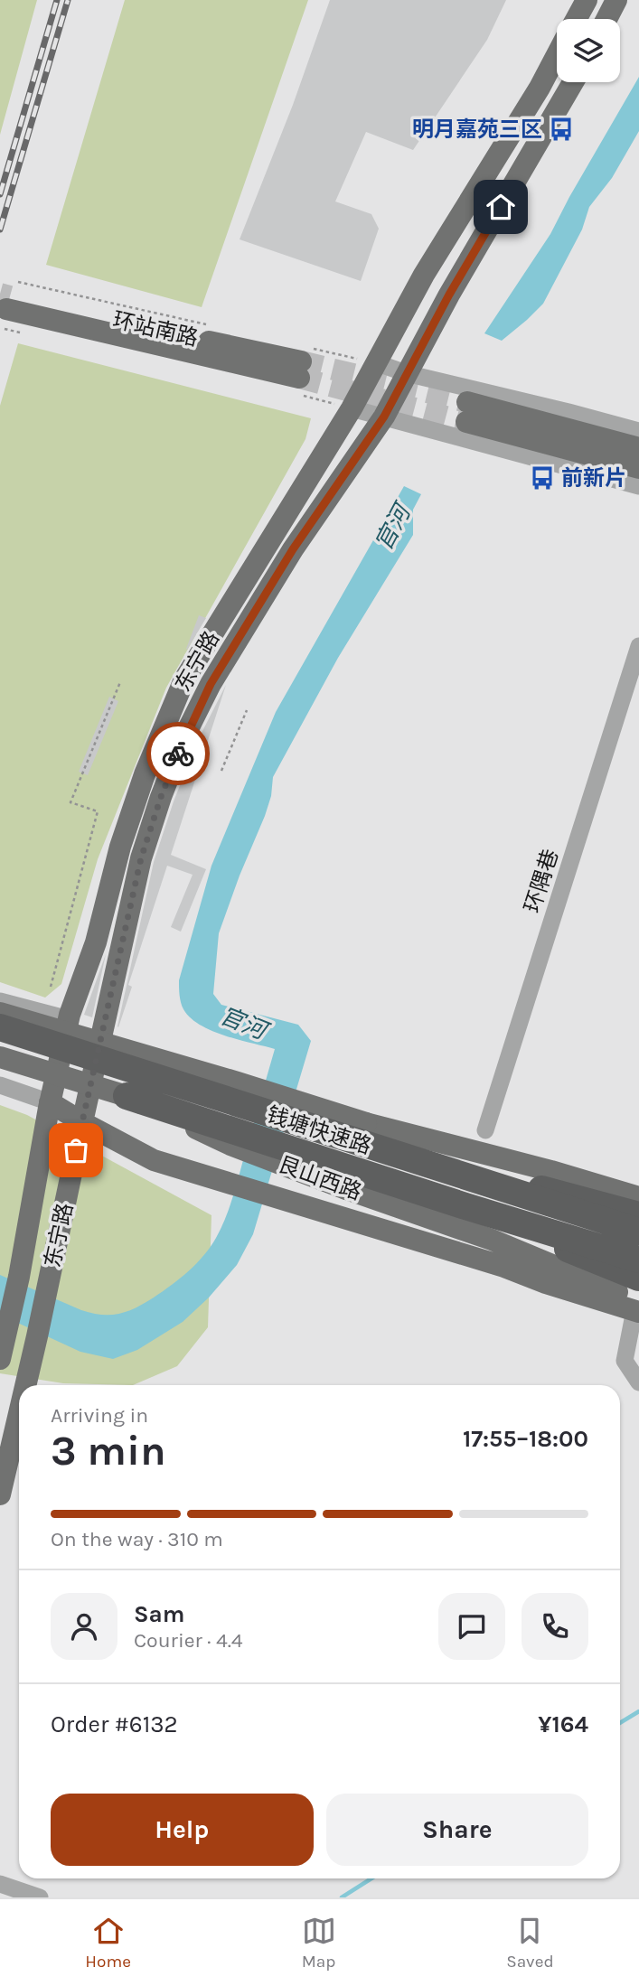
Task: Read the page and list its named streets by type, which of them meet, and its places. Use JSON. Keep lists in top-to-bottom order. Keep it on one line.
{"streets":{"highway":["钱塘快速路"],"main road":["环站南路","东宁路","艮山西路"],"street":["环隅巷"]},"crossings":[["东宁路","艮山西路"],["钱塘快速路","艮山西路"]],"water":["官河"],"places":{"bus stop":["明月嘉苑三区","前新片"]},"page":{"heading":["3 min","Arriving in","17:55–18:00"],"panel":["Sam","Courier · 4.4","Order #6132","¥164"],"bar":"On the way · 310 m","buttons":["Help","Share"],"tabs":["Home","Map","Saved"]}}
